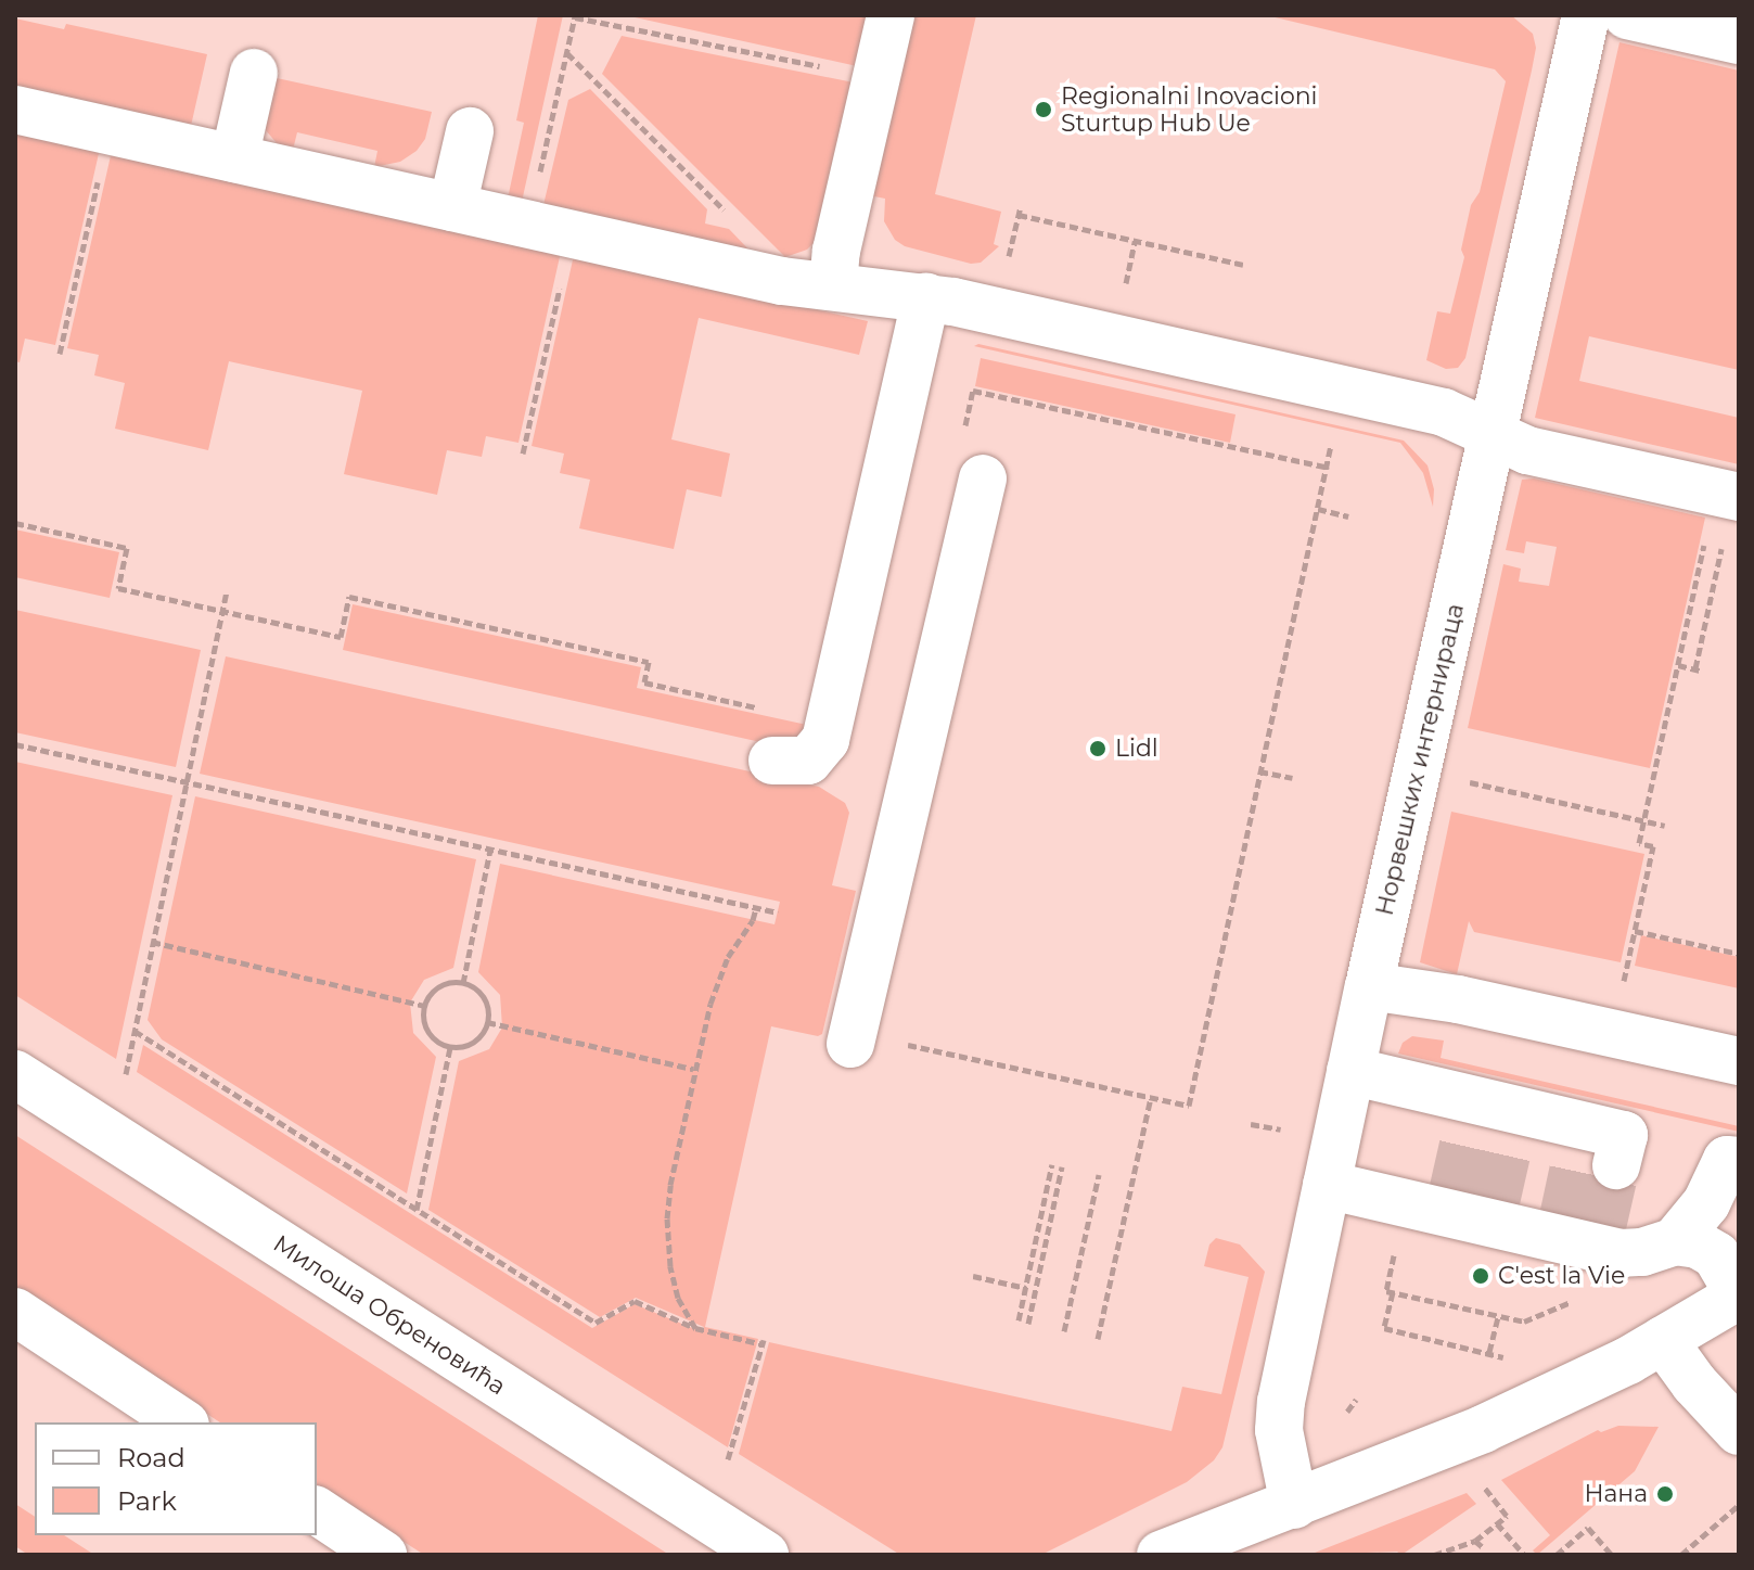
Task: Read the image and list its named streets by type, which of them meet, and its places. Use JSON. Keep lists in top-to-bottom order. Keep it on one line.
{"streets":{"street":["Норвешких интернираца","Милоша Обреновића"]},"places":["Regionalni Inovacioni Sturtup Hub Ue","Lidl","C'est la Vie","Нана"],"legend":["Road","Park"]}
